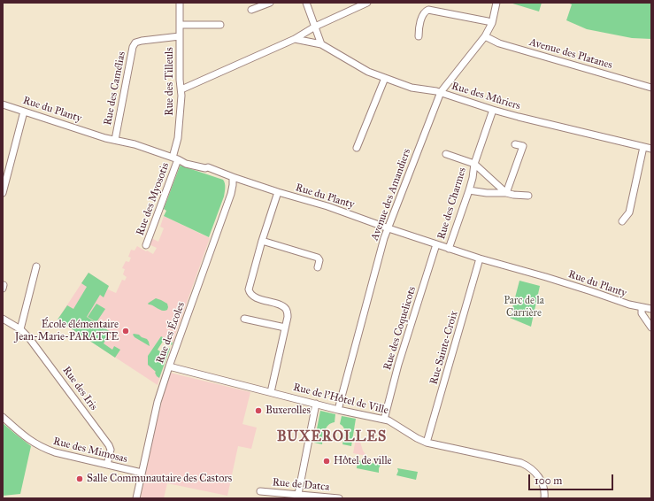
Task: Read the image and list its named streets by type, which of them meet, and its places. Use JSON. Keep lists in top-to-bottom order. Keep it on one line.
{"streets":{"street":["Avenue des Platanes","Rue des Tilleuls","Rue des Camélias","Rue des Mûriers","Rue du Planty","Avenue des Amandiers","Rue des Myosotis","Rue des Charmes","Rue des Coquelicots","Rue des Écoles","Rue Sainte-Croix","Rue des Iris","Rue de l'Hôtel de Ville","Rue des Mimosas","Rue de Datca"]},"crossings":[["Avenue des Platanes","Avenue des Amandiers"],["Rue des Tilleuls","Rue des Camélias"],["Rue des Tilleuls","Rue du Planty"],["Rue des Tilleuls","Rue des Myosotis"],["Rue des Camélias","Rue du Planty"],["Rue des Mûriers","Avenue des Amandiers"],["Rue des Mûriers","Rue des Charmes"],["Rue du Planty","Avenue des Amandiers"],["Rue du Planty","Rue des Myosotis"],["Rue du Planty","Rue des Charmes"],["Rue du Planty","Rue des Coquelicots"],["Rue du Planty","Rue des Écoles"],["Rue du Planty","Rue Sainte-Croix"],["Avenue des Amandiers","Rue de l'Hôtel de Ville"],["Rue des Coquelicots","Rue de l'Hôtel de Ville"],["Rue des Écoles","Rue de l'Hôtel de Ville"],["Rue des Écoles","Rue des Mimosas"],["Rue Sainte-Croix","Rue de l'Hôtel de Ville"],["Rue des Iris","Rue des Mimosas"]],"districts":["BUXEROLLES"],"parks":["Parc de la Carrière"],"places":["École élémentaire Jean-Marie-PARATTE","Buxerolles","Hôtel de ville","Salle Communautaire des Castors"],"scale_bar":"100 m"}
